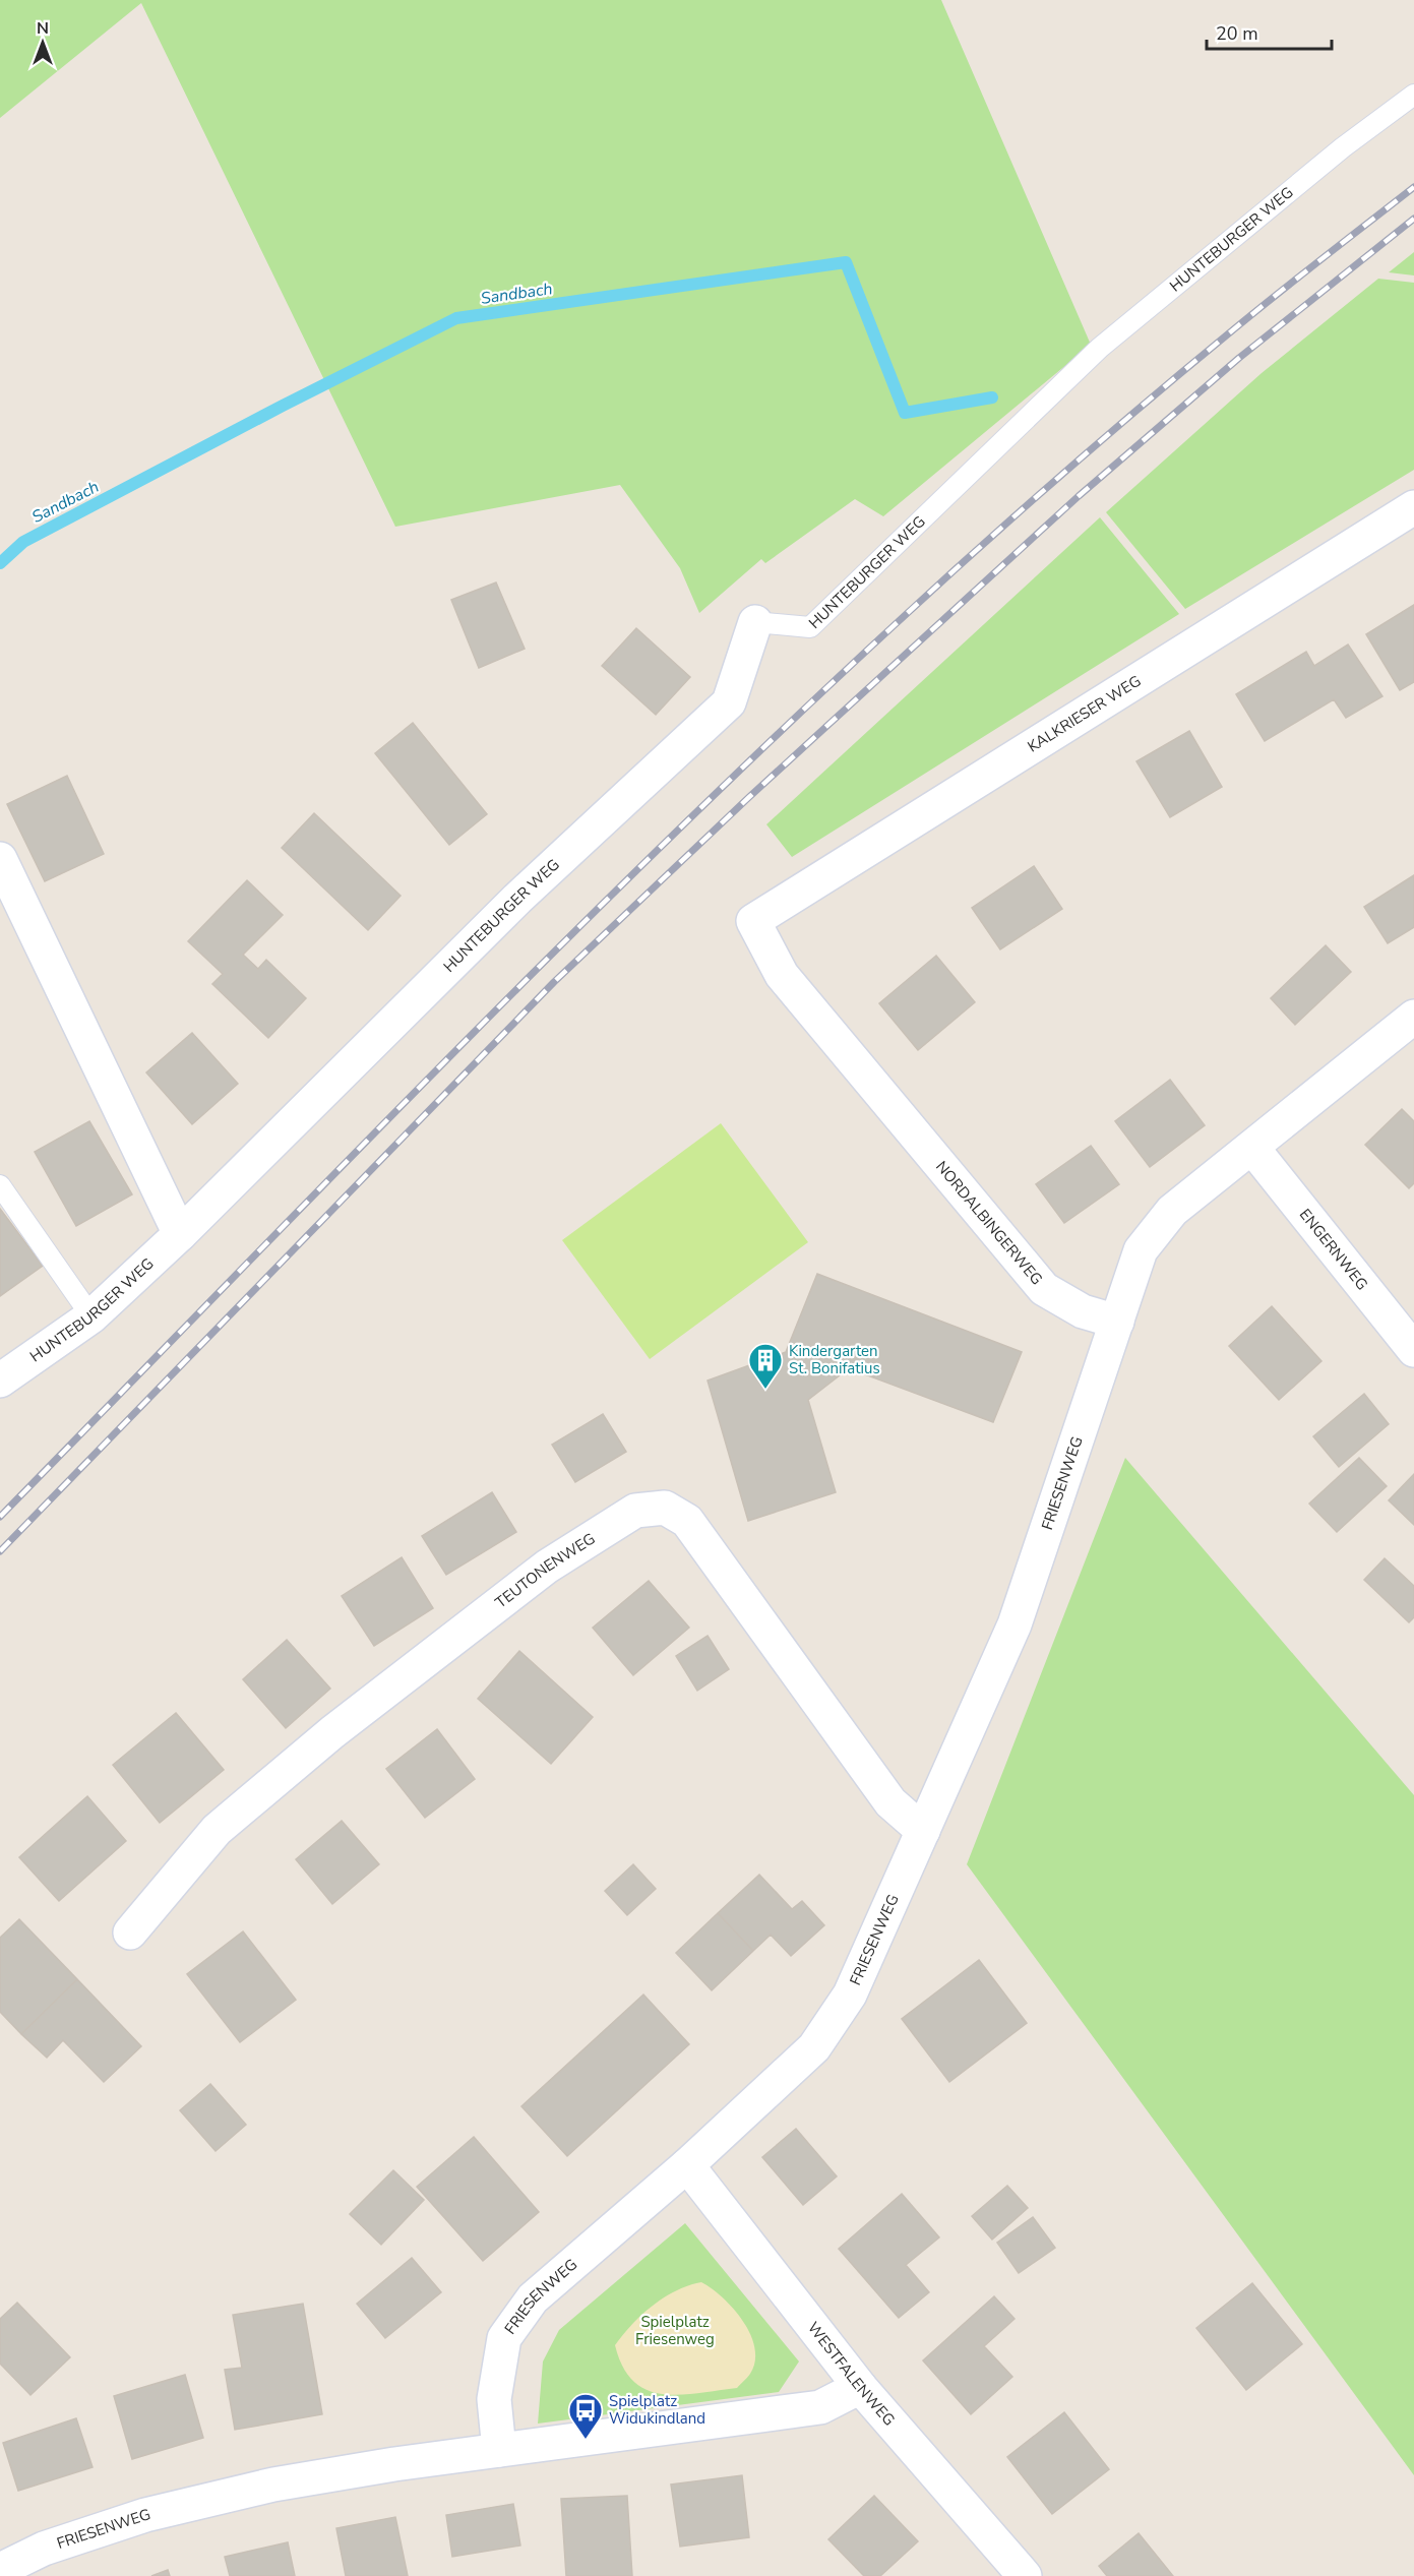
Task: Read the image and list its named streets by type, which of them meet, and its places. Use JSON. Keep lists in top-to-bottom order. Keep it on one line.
{"streets":{"street":["HUNTEBURGER WEG","KALKRIESER WEG","NORDALBINGERWEG","ENGERNWEG","FRIESENWEG","TEUTONENWEG","WESTFALENWEG"]},"crossings":[["KALKRIESER WEG","NORDALBINGERWEG"],["NORDALBINGERWEG","FRIESENWEG"],["FRIESENWEG","TEUTONENWEG"],["FRIESENWEG","WESTFALENWEG"]],"water":["Sandbach"],"parks":["Spielplatz Friesenweg"],"places":{"building":["Kindergarten St. Bonifatius"],"bus stop":["Spielplatz Widukindland"]},"scale_bar":"20 m","north":"top"}
